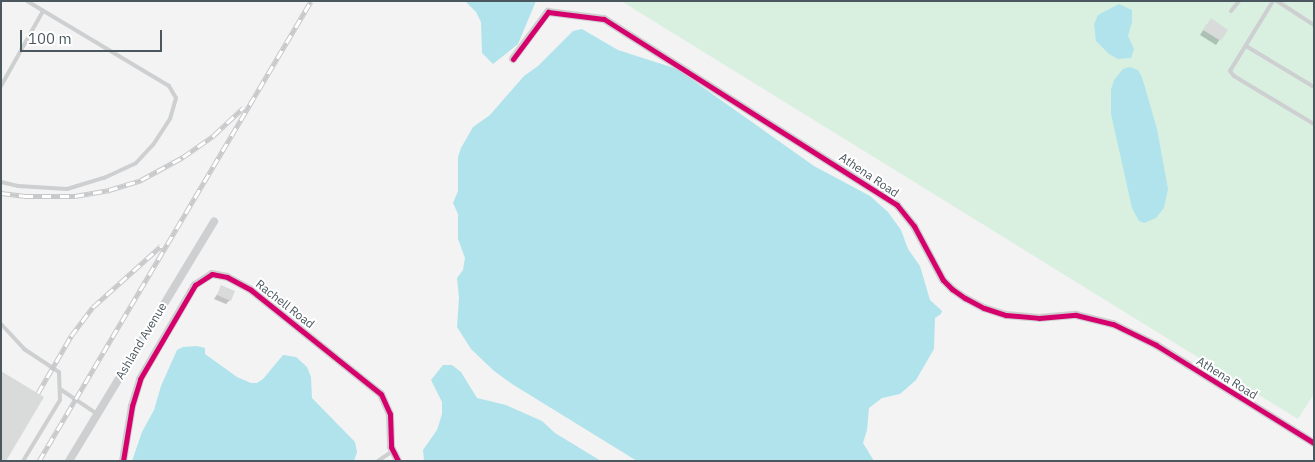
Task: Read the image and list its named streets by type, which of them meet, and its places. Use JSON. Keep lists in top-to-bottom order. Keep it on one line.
{"streets":{"street":["Athena Road","Rachell Road","Ashland Avenue"]},"scale_bar":"100 m"}
